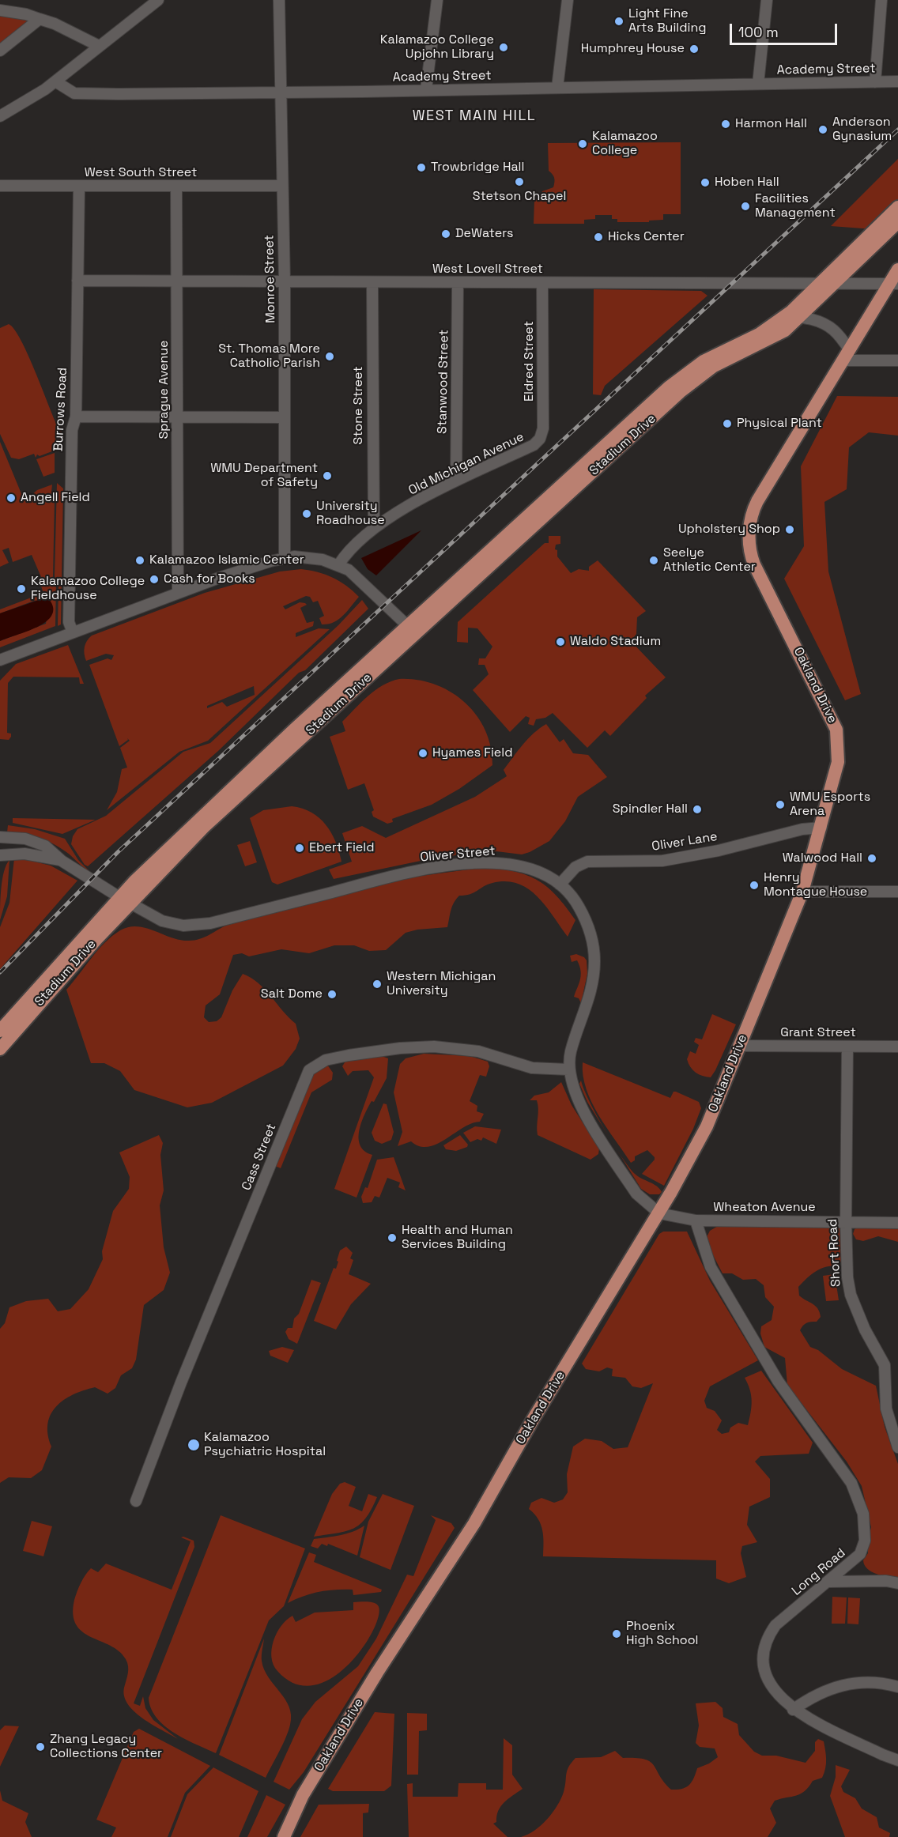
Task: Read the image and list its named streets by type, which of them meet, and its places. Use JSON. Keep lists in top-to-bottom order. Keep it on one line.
{"streets":{"main road":["Stadium Drive","Oakland Drive"],"street":["Academy Street","West South Street","West Lovell Street","Monroe Street","Eldred Street","Stanwood Street","Sprague Avenue","Stone Street","Burrows Road","Old Michigan Avenue","Oliver Lane","Oliver Street","Grant Street","Cass Street","Wheaton Avenue","Short Road","Long Road"]},"crossings":[["Academy Street","Monroe Street"],["West South Street","Monroe Street"],["West South Street","Sprague Avenue"],["West South Street","Burrows Road"],["West Lovell Street","Monroe Street"],["West Lovell Street","Eldred Street"],["West Lovell Street","Stanwood Street"],["West Lovell Street","Sprague Avenue"],["West Lovell Street","Stone Street"],["West Lovell Street","Burrows Road"],["West Lovell Street","Oakland Drive"],["Eldred Street","Old Michigan Avenue"],["Stanwood Street","Old Michigan Avenue"],["Stone Street","Old Michigan Avenue"],["Stadium Drive","Oliver Street"],["Oakland Drive","Oliver Lane"],["Oakland Drive","Oliver Street"],["Oakland Drive","Grant Street"],["Oakland Drive","Wheaton Avenue"],["Oliver Lane","Oliver Street"],["Oliver Street","Cass Street"],["Oliver Street","Wheaton Avenue"],["Grant Street","Short Road"],["Wheaton Avenue","Short Road"],["Wheaton Avenue","Long Road"]],"districts":["WEST MAIN HILL"],"places":["Light Fine Arts Building","Kalamazoo College Upjohn Library","Humphrey House","Harmon Hall","Anderson Gynasium","Kalamazoo College","Trowbridge Hall","Stetson Chapel","Hoben Hall","Facilities Management","DeWaters","Hicks Center","St. Thomas More Catholic Parish","Physical Plant","WMU Department of Safety","Angell Field","University Roadhouse","Upholstery Shop","Kalamazoo Islamic Center","Seelye Athletic Center","Cash for Books","Kalamazoo College Fieldhouse","Waldo Stadium","Hyames Field","WMU Esports Arena","Spindler Hall","Ebert Field","Walwood Hall","Henry Montague House","Western Michigan University","Salt Dome","Health and Human Services Building","Kalamazoo Psychiatric Hospital","Phoenix High School","Zhang Legacy Collections Center"],"scale_bar":"100 m"}
